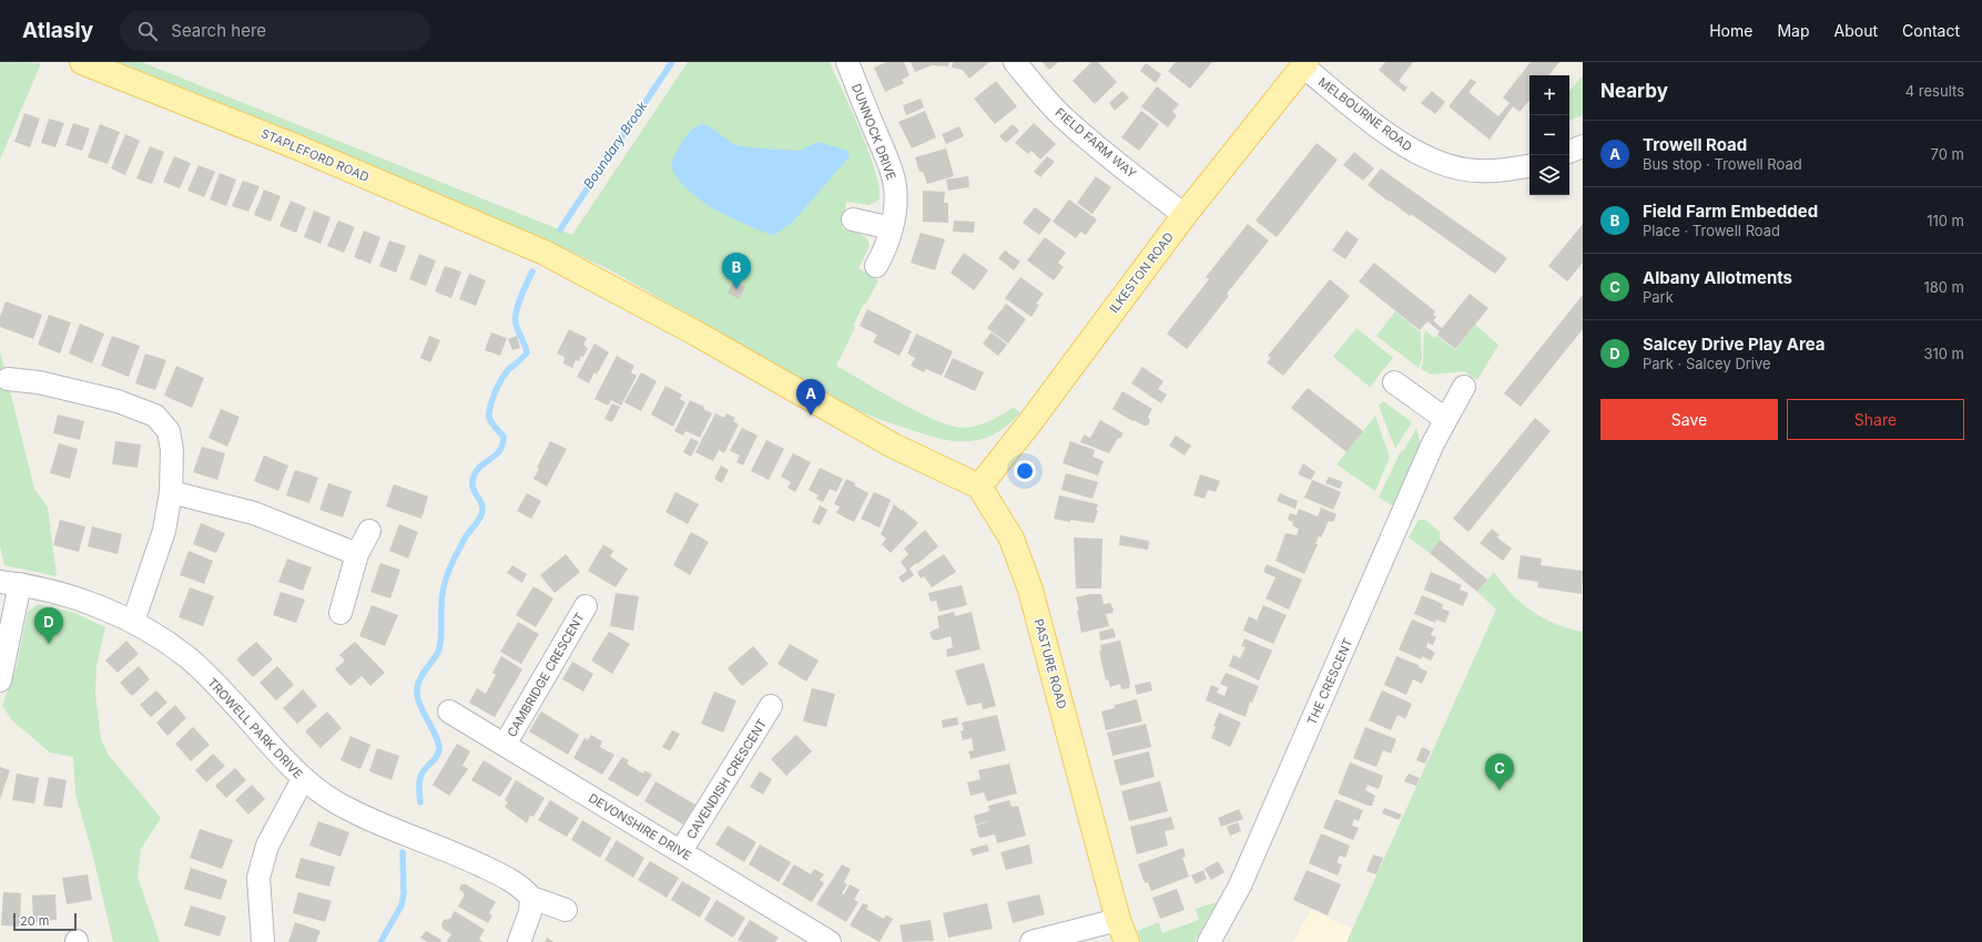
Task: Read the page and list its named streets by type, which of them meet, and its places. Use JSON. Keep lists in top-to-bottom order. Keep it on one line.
{"streets":{"main road":["STAPLEFORD ROAD","ILKESTON ROAD","PASTURE ROAD"],"street":["MELBOURNE ROAD","DUNNOCK DRIVE","FIELD FARM WAY","CAMBRIDGE CRESCENT","THE CRESCENT","TROWELL PARK DRIVE","CAVENDISH CRESCENT","DEVONSHIRE DRIVE"]},"crossings":[["MELBOURNE ROAD","ILKESTON ROAD"],["FIELD FARM WAY","ILKESTON ROAD"],["STAPLEFORD ROAD","ILKESTON ROAD"],["STAPLEFORD ROAD","PASTURE ROAD"],["ILKESTON ROAD","PASTURE ROAD"],["CAMBRIDGE CRESCENT","DEVONSHIRE DRIVE"],["CAVENDISH CRESCENT","DEVONSHIRE DRIVE"]],"water":["Boundary Brook"],"scale_bar":"20 m","page":{"header":"Atlasly","search":"Search here","nav":["Home","Map","About","Contact"],"heading":["Nearby","4 results"],"map_buttons":["+","−"],"list":[{"mark":"A","name":"Trowell Road","note":"Bus stop · Trowell Road","value":"70 m"},{"mark":"B","name":"Field Farm Embedded","note":"Place · Trowell Road","value":"110 m"},{"mark":"C","name":"Albany Allotments","note":"Park","value":"180 m"},{"mark":"D","name":"Salcey Drive Play Area","note":"Park · Salcey Drive","value":"310 m"}],"pins":["B","A","D","C"],"buttons":["Save","Share"],"scale":"20 m"}}
